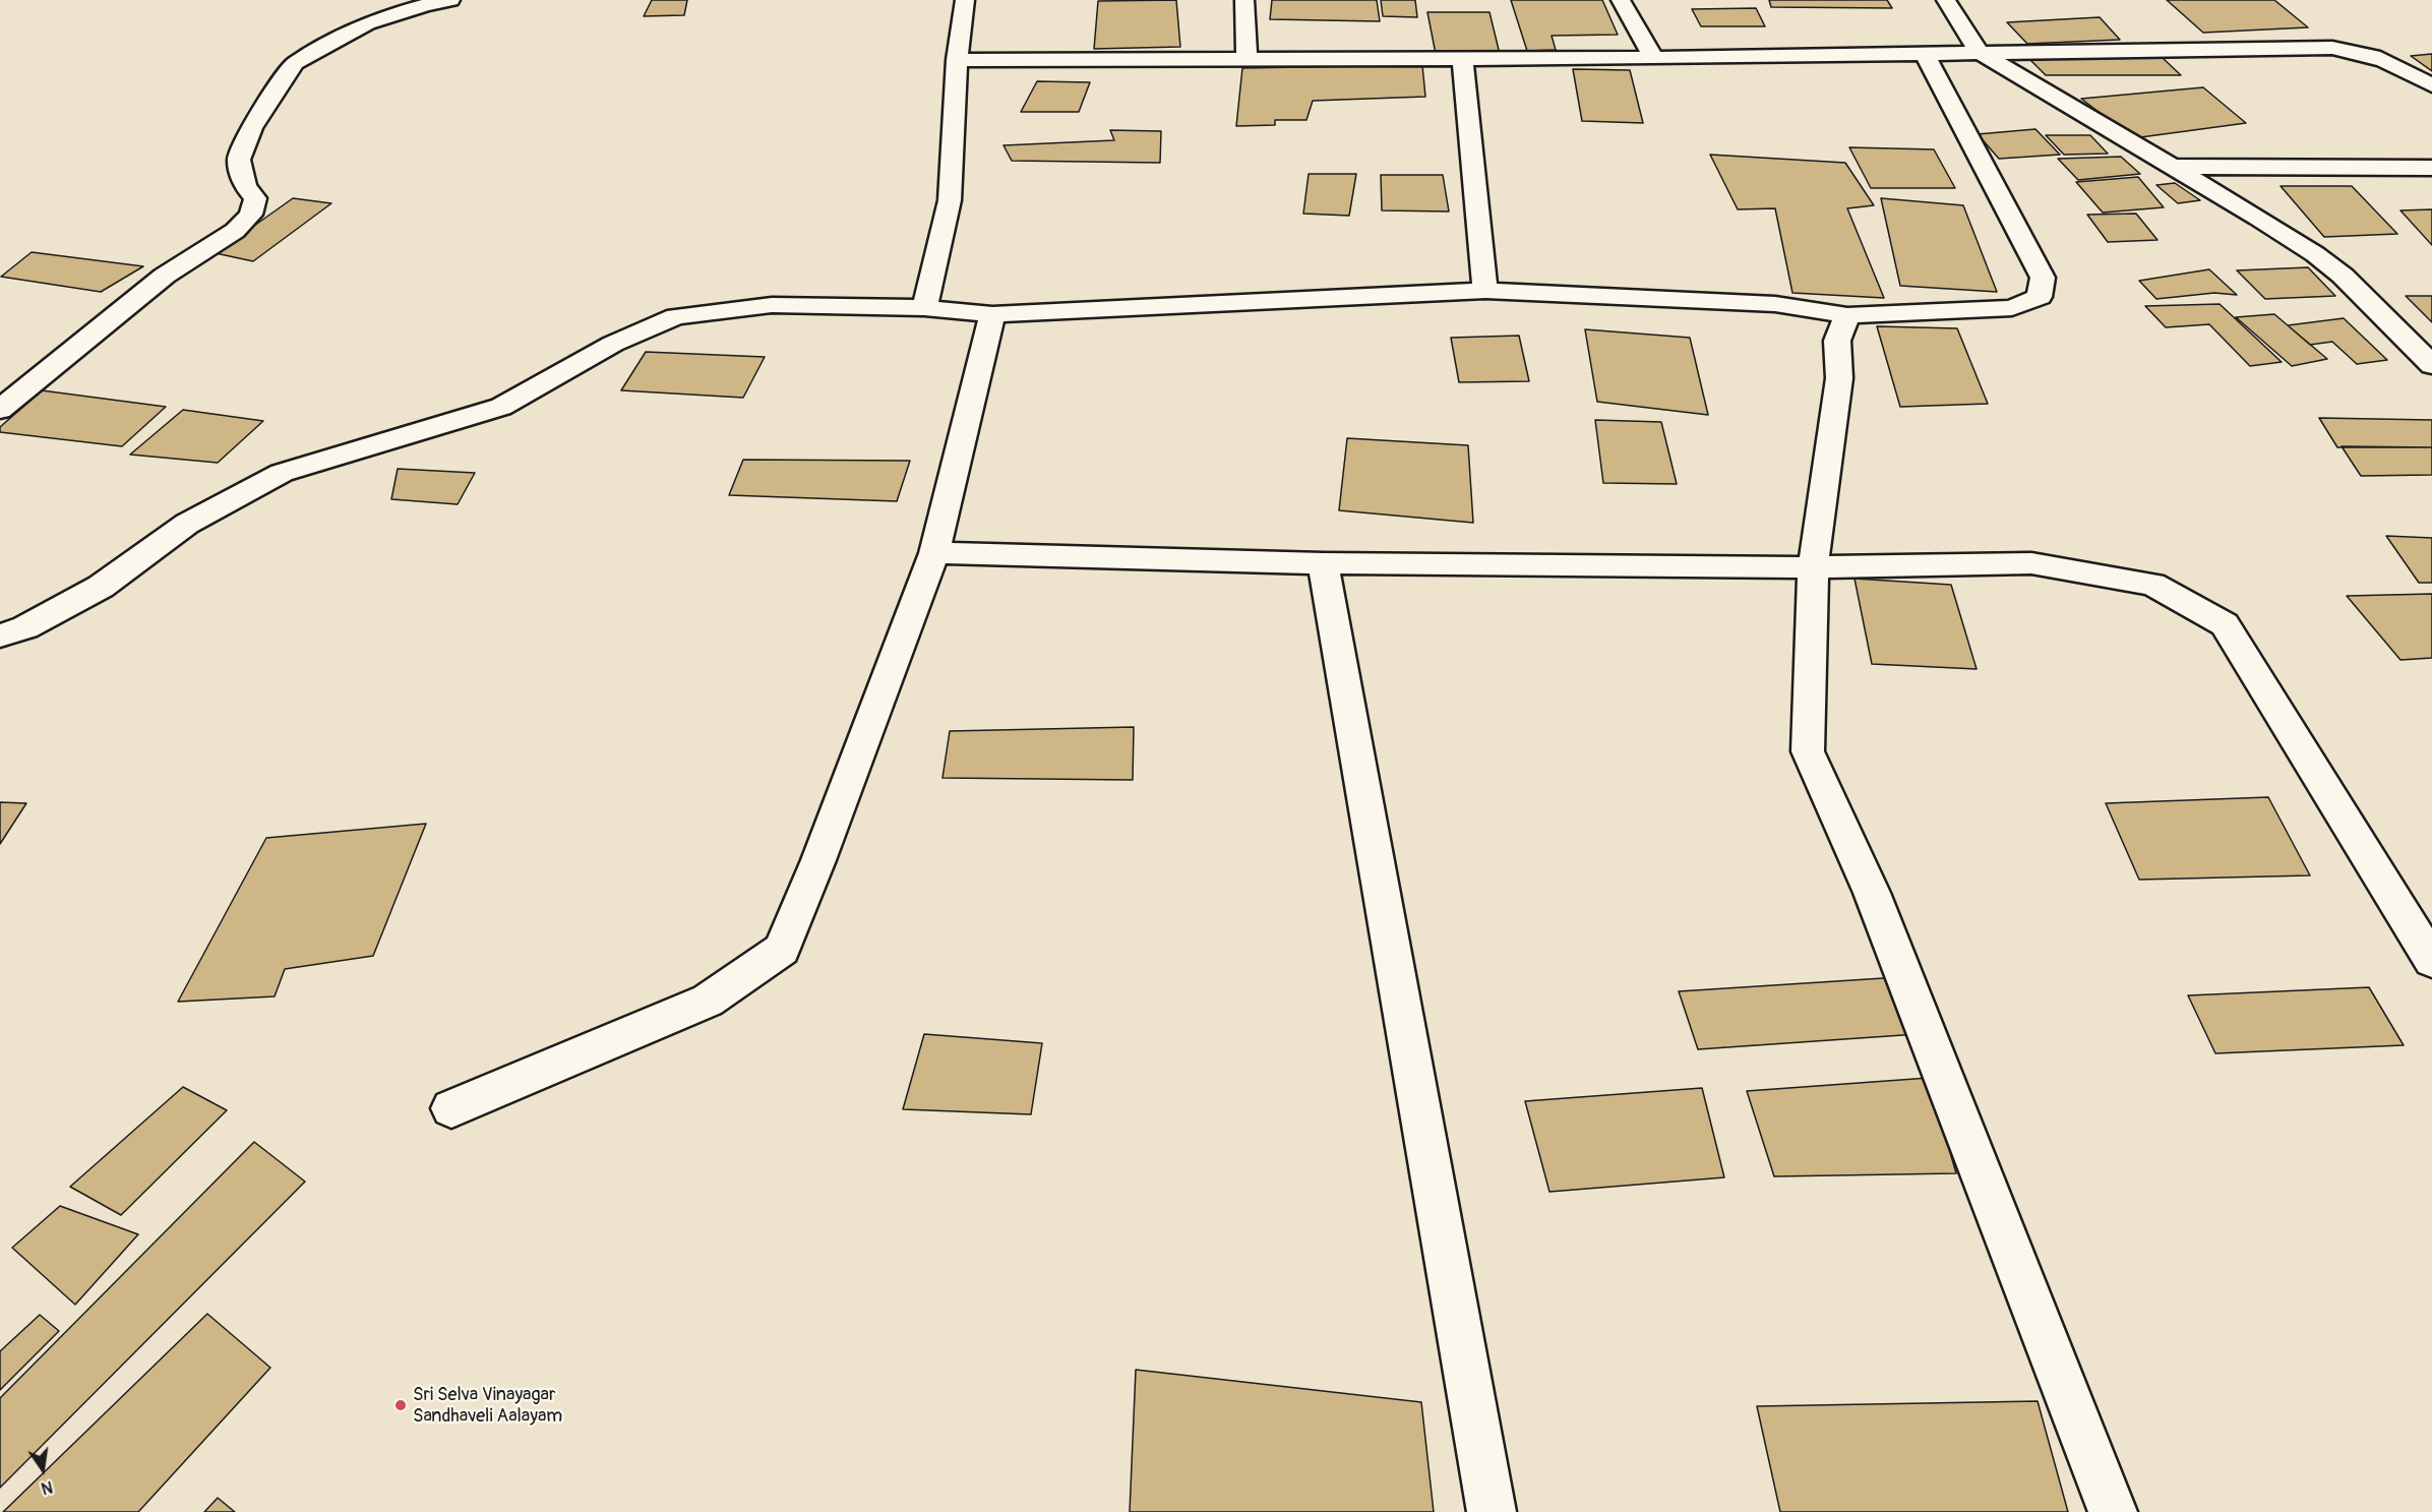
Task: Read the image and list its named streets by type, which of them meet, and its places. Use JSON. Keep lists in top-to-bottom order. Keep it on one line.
{"places":["Sri Selva Vinayagar Sandhaveli Aalayam"],"north":"bottom"}
